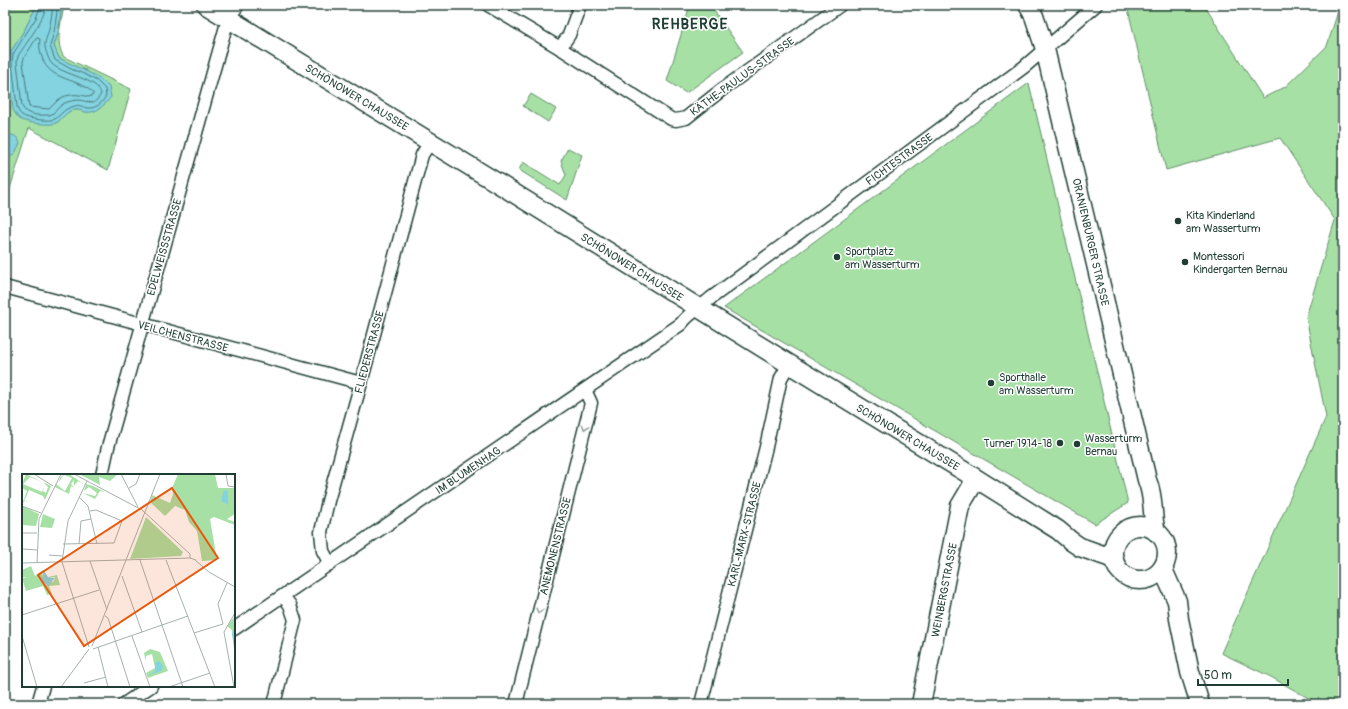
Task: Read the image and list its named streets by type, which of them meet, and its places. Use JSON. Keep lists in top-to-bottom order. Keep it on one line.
{"streets":{"main road":["SCHÖNOWER CHAUSSEE","ORANIENBURGER STRASSE","WEINBERGSTRASSE"],"street":["KÄTHE-PAULUS-STRASSE","FICHTESTRASSE","EDELWEISSSTRASSE","VEILCHENSTRASSE","FLIEDERSTRASSE","IM BLUMENHAG","KARL-MARX-STRASSE","ANEMONENSTRASSE"]},"crossings":[["SCHÖNOWER CHAUSSEE","FICHTESTRASSE"],["SCHÖNOWER CHAUSSEE","ORANIENBURGER STRASSE"],["SCHÖNOWER CHAUSSEE","EDELWEISSSTRASSE"],["SCHÖNOWER CHAUSSEE","FLIEDERSTRASSE"],["SCHÖNOWER CHAUSSEE","IM BLUMENHAG"],["SCHÖNOWER CHAUSSEE","KARL-MARX-STRASSE"],["SCHÖNOWER CHAUSSEE","WEINBERGSTRASSE"],["FICHTESTRASSE","ORANIENBURGER STRASSE"],["FICHTESTRASSE","IM BLUMENHAG"],["EDELWEISSSTRASSE","VEILCHENSTRASSE"],["VEILCHENSTRASSE","FLIEDERSTRASSE"],["FLIEDERSTRASSE","IM BLUMENHAG"],["IM BLUMENHAG","ANEMONENSTRASSE"]],"one_way":["ANEMONENSTRASSE"],"districts":["REHBERGE"],"places":["Kita Kinderland am Wasserturm","Sportplatz am Wasserturm","Montessori Kindergarten Bernau","Sporthalle am Wasserturm","Turner 1914-18","Wasserturm Bernau"],"scale_bar":"50 m"}
